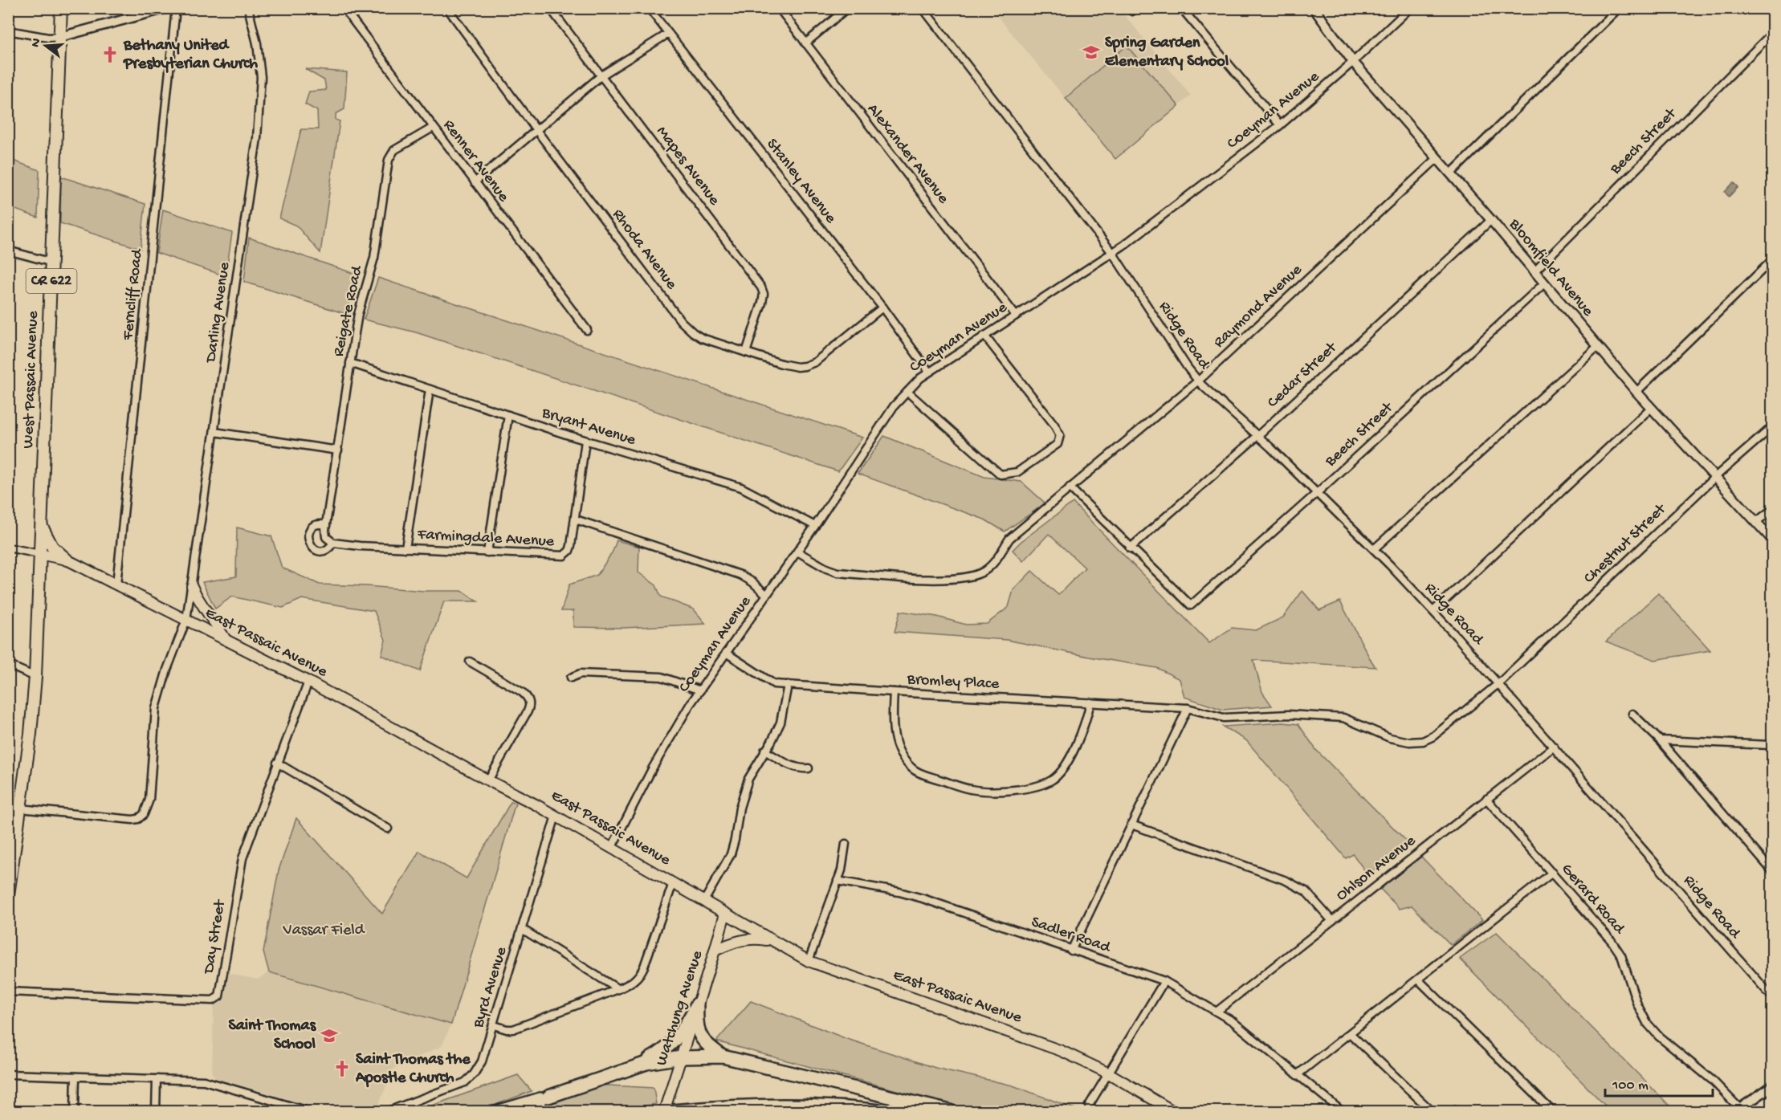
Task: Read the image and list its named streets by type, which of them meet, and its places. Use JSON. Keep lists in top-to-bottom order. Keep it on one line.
{"streets":{"main road":["CR 622","West Passaic Avenue","East Passaic Avenue","Watchung Avenue"],"street":["Coeyman Avenue","Beech Street","Alexander Avenue","Renner Avenue","Mapes Avenue","Stanley Avenue","Rhoda Avenue","Bloomfield Avenue","Ferncliff Road","Raymond Avenue","Reigate Road","Darling Avenue","Ridge Road","Cedar Street","Bryant Avenue","Farmingdale Avenue","Chestnut Street","Bromley Place","Ohlson Avenue","Gerard Road","Sadler Road","Day Street","Byrd Avenue"]},"crossings":[["Coeyman Avenue","Alexander Avenue"],["Coeyman Avenue","Stanley Avenue"],["Coeyman Avenue","Bloomfield Avenue"],["Coeyman Avenue","Raymond Avenue"],["Coeyman Avenue","Ridge Road"],["Coeyman Avenue","Bryant Avenue"],["Coeyman Avenue","East Passaic Avenue"],["Coeyman Avenue","Bromley Place"],["Beech Street","Bloomfield Avenue"],["Beech Street","Ridge Road"],["Beech Street","Cedar Street"],["Renner Avenue","Reigate Road"],["Mapes Avenue","Rhoda Avenue"],["Stanley Avenue","Rhoda Avenue"],["Bloomfield Avenue","Raymond Avenue"],["Bloomfield Avenue","Cedar Street"],["Bloomfield Avenue","Chestnut Street"],["Ferncliff Road","East Passaic Avenue"],["Raymond Avenue","Ridge Road"],["Reigate Road","Bryant Avenue"],["Darling Avenue","West Passaic Avenue"],["Darling Avenue","East Passaic Avenue"],["Ridge Road","Cedar Street"],["Ridge Road","Chestnut Street"],["Ridge Road","Ohlson Avenue"],["West Passaic Avenue","East Passaic Avenue"],["Bryant Avenue","Farmingdale Avenue"],["Chestnut Street","Bromley Place"],["East Passaic Avenue","Day Street"],["East Passaic Avenue","Byrd Avenue"],["East Passaic Avenue","Watchung Avenue"],["Ohlson Avenue","Gerard Road"],["Ohlson Avenue","Sadler Road"]],"parks":["Vassar Field"],"places":{"school or university":["Spring Garden Elementary School","Saint Thomas School"],"church":["Bethany United Presbyterian Church","Saint Thomas the Apostle Church"]},"scale_bar":"100 m","north":"left"}
